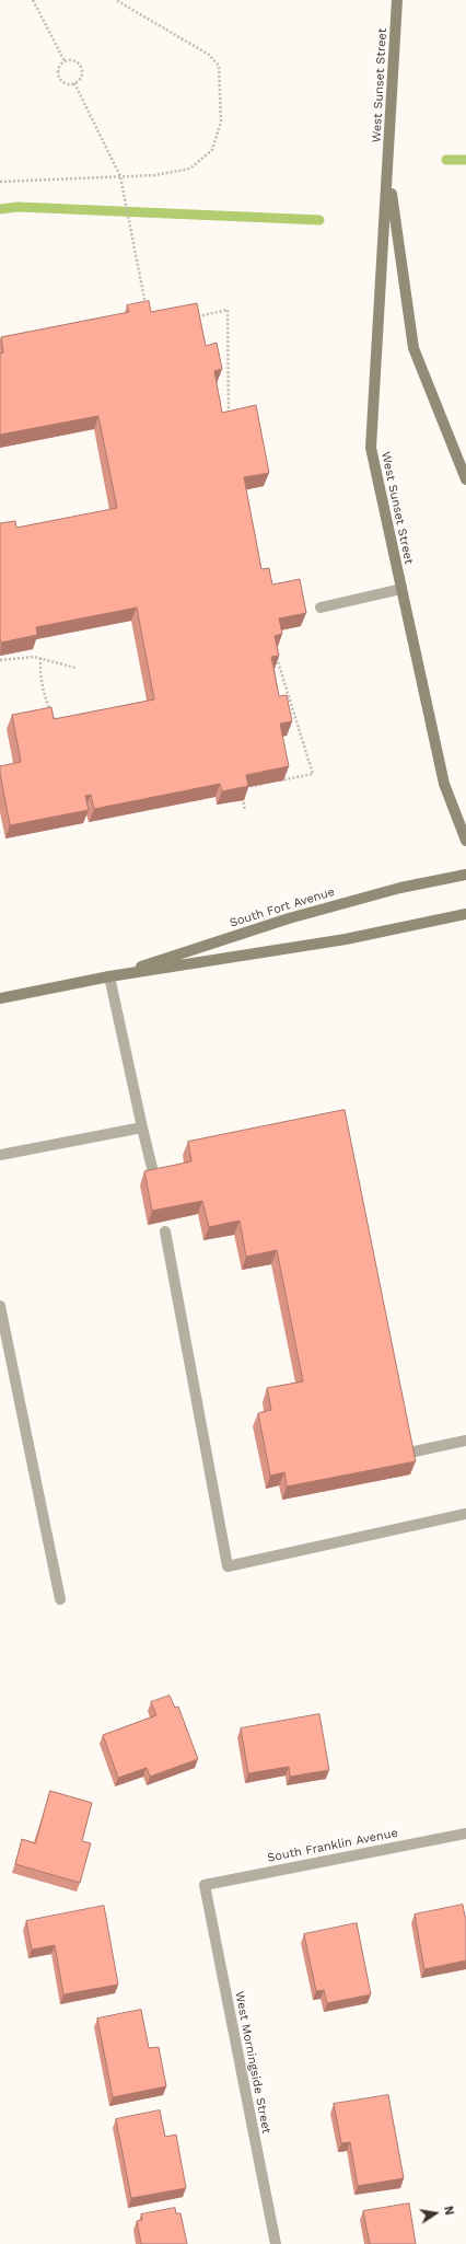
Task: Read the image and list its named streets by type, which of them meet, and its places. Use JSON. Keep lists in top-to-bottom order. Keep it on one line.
{"streets":{"main road":["West Sunset Street","South Fort Avenue"],"street":["South Franklin Avenue","West Morningside Street"]},"crossings":[["South Franklin Avenue","West Morningside Street"]],"north":"right"}
